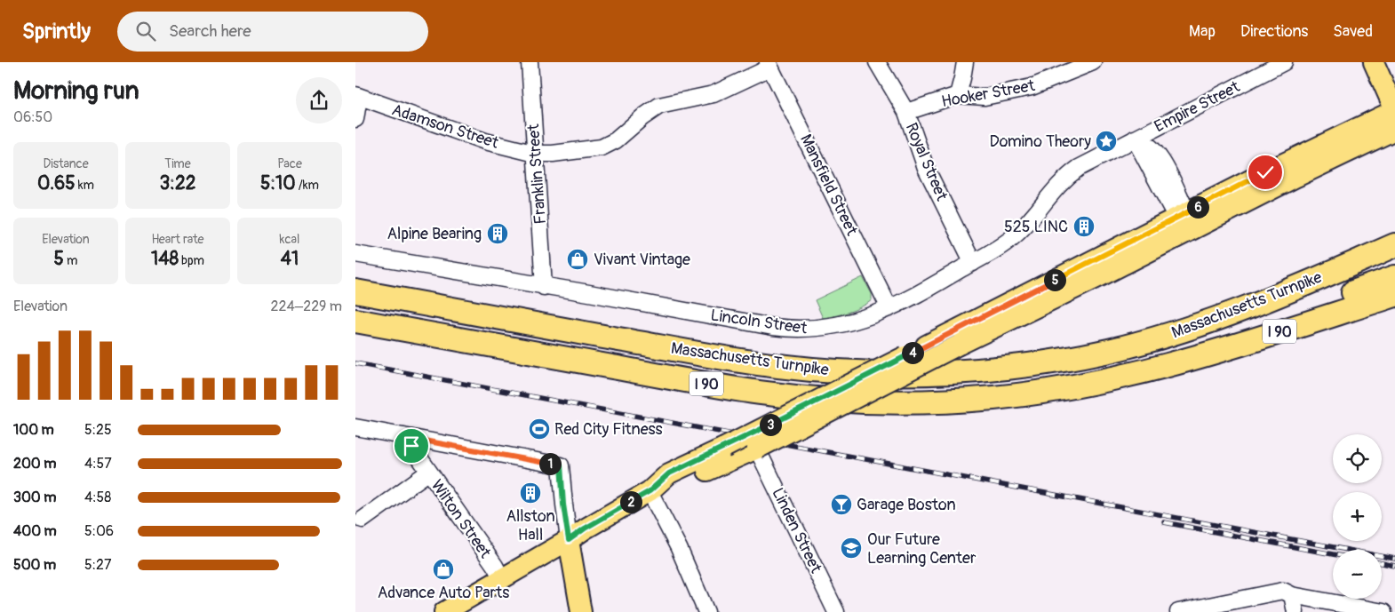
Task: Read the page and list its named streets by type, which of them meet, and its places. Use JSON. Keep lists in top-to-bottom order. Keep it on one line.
{"streets":{"highway":["Massachusetts Turnpike","I 90"],"street":["Hooker Street","Empire Street","Adamson Street","Royal Street","Franklin Street","Mansfield Street","Lincoln Street","Wilton Street","Linden Street"]},"crossings":[["Hooker Street","Royal Street"],["Empire Street","Lincoln Street"],["Adamson Street","Franklin Street"],["Adamson Street","Mansfield Street"],["Royal Street","Lincoln Street"],["Franklin Street","Lincoln Street"],["Mansfield Street","Lincoln Street"]],"places":{"place":["Domino Theory"],"building":["525 LINC","Alpine Bearing","Allston Hall"],"shop":["Vivant Vintage","Advance Auto Parts"],"sports":["Red City Fitness"],"bar":["Garage Boston"],"school or university":["Our Future Learning Center"]},"page":{"header":"Sprintly","search":"Search here","nav":["Map","Directions","Saved"],"heading":["Morning run","06:50"],"stats":[["Distance","0.65 km"],["Time","3:22"],["Pace","5:10 /km"],["Elevation","5 m"],["Heart rate","148 bpm"],["kcal","41"]],"pins":["6","5","4","3","1","2"],"chart":["Elevation","224–229 m"],"list":[{"name":"100 m","note":"5:25"},{"name":"200 m","note":"4:57"},{"name":"300 m","note":"4:58"},{"name":"400 m","note":"5:06"},{"name":"500 m","note":"5:27"}],"map_buttons":["+","−"]}}
